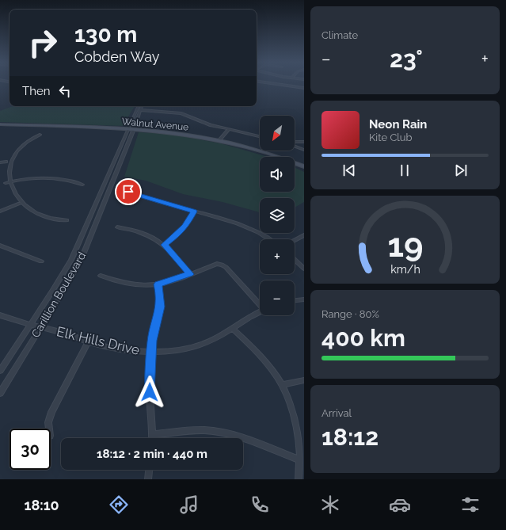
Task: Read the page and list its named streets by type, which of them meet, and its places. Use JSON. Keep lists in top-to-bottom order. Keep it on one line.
{"streets":{"street":["Walnut Avenue","Carillion Boulevard","Elk Hills Drive"]},"crossings":[["Walnut Avenue","Carillion Boulevard"],["Carillion Boulevard","Elk Hills Drive"]],"north":"bottom left","page":{"tile":["Climate",["Range · 80%","400 km"],["Arrival","18:12"]],"turn":["130 m","Cobden Way"],"heat":["−","23°","+"],"then":"Then","song":["Neon Rain","Kite Club"],"map_buttons":["+","−"],"limit":"30","trip":"18:12 · 2 min · 440 m","tabs":"18:10","gauge":["19","km/h"]}}
